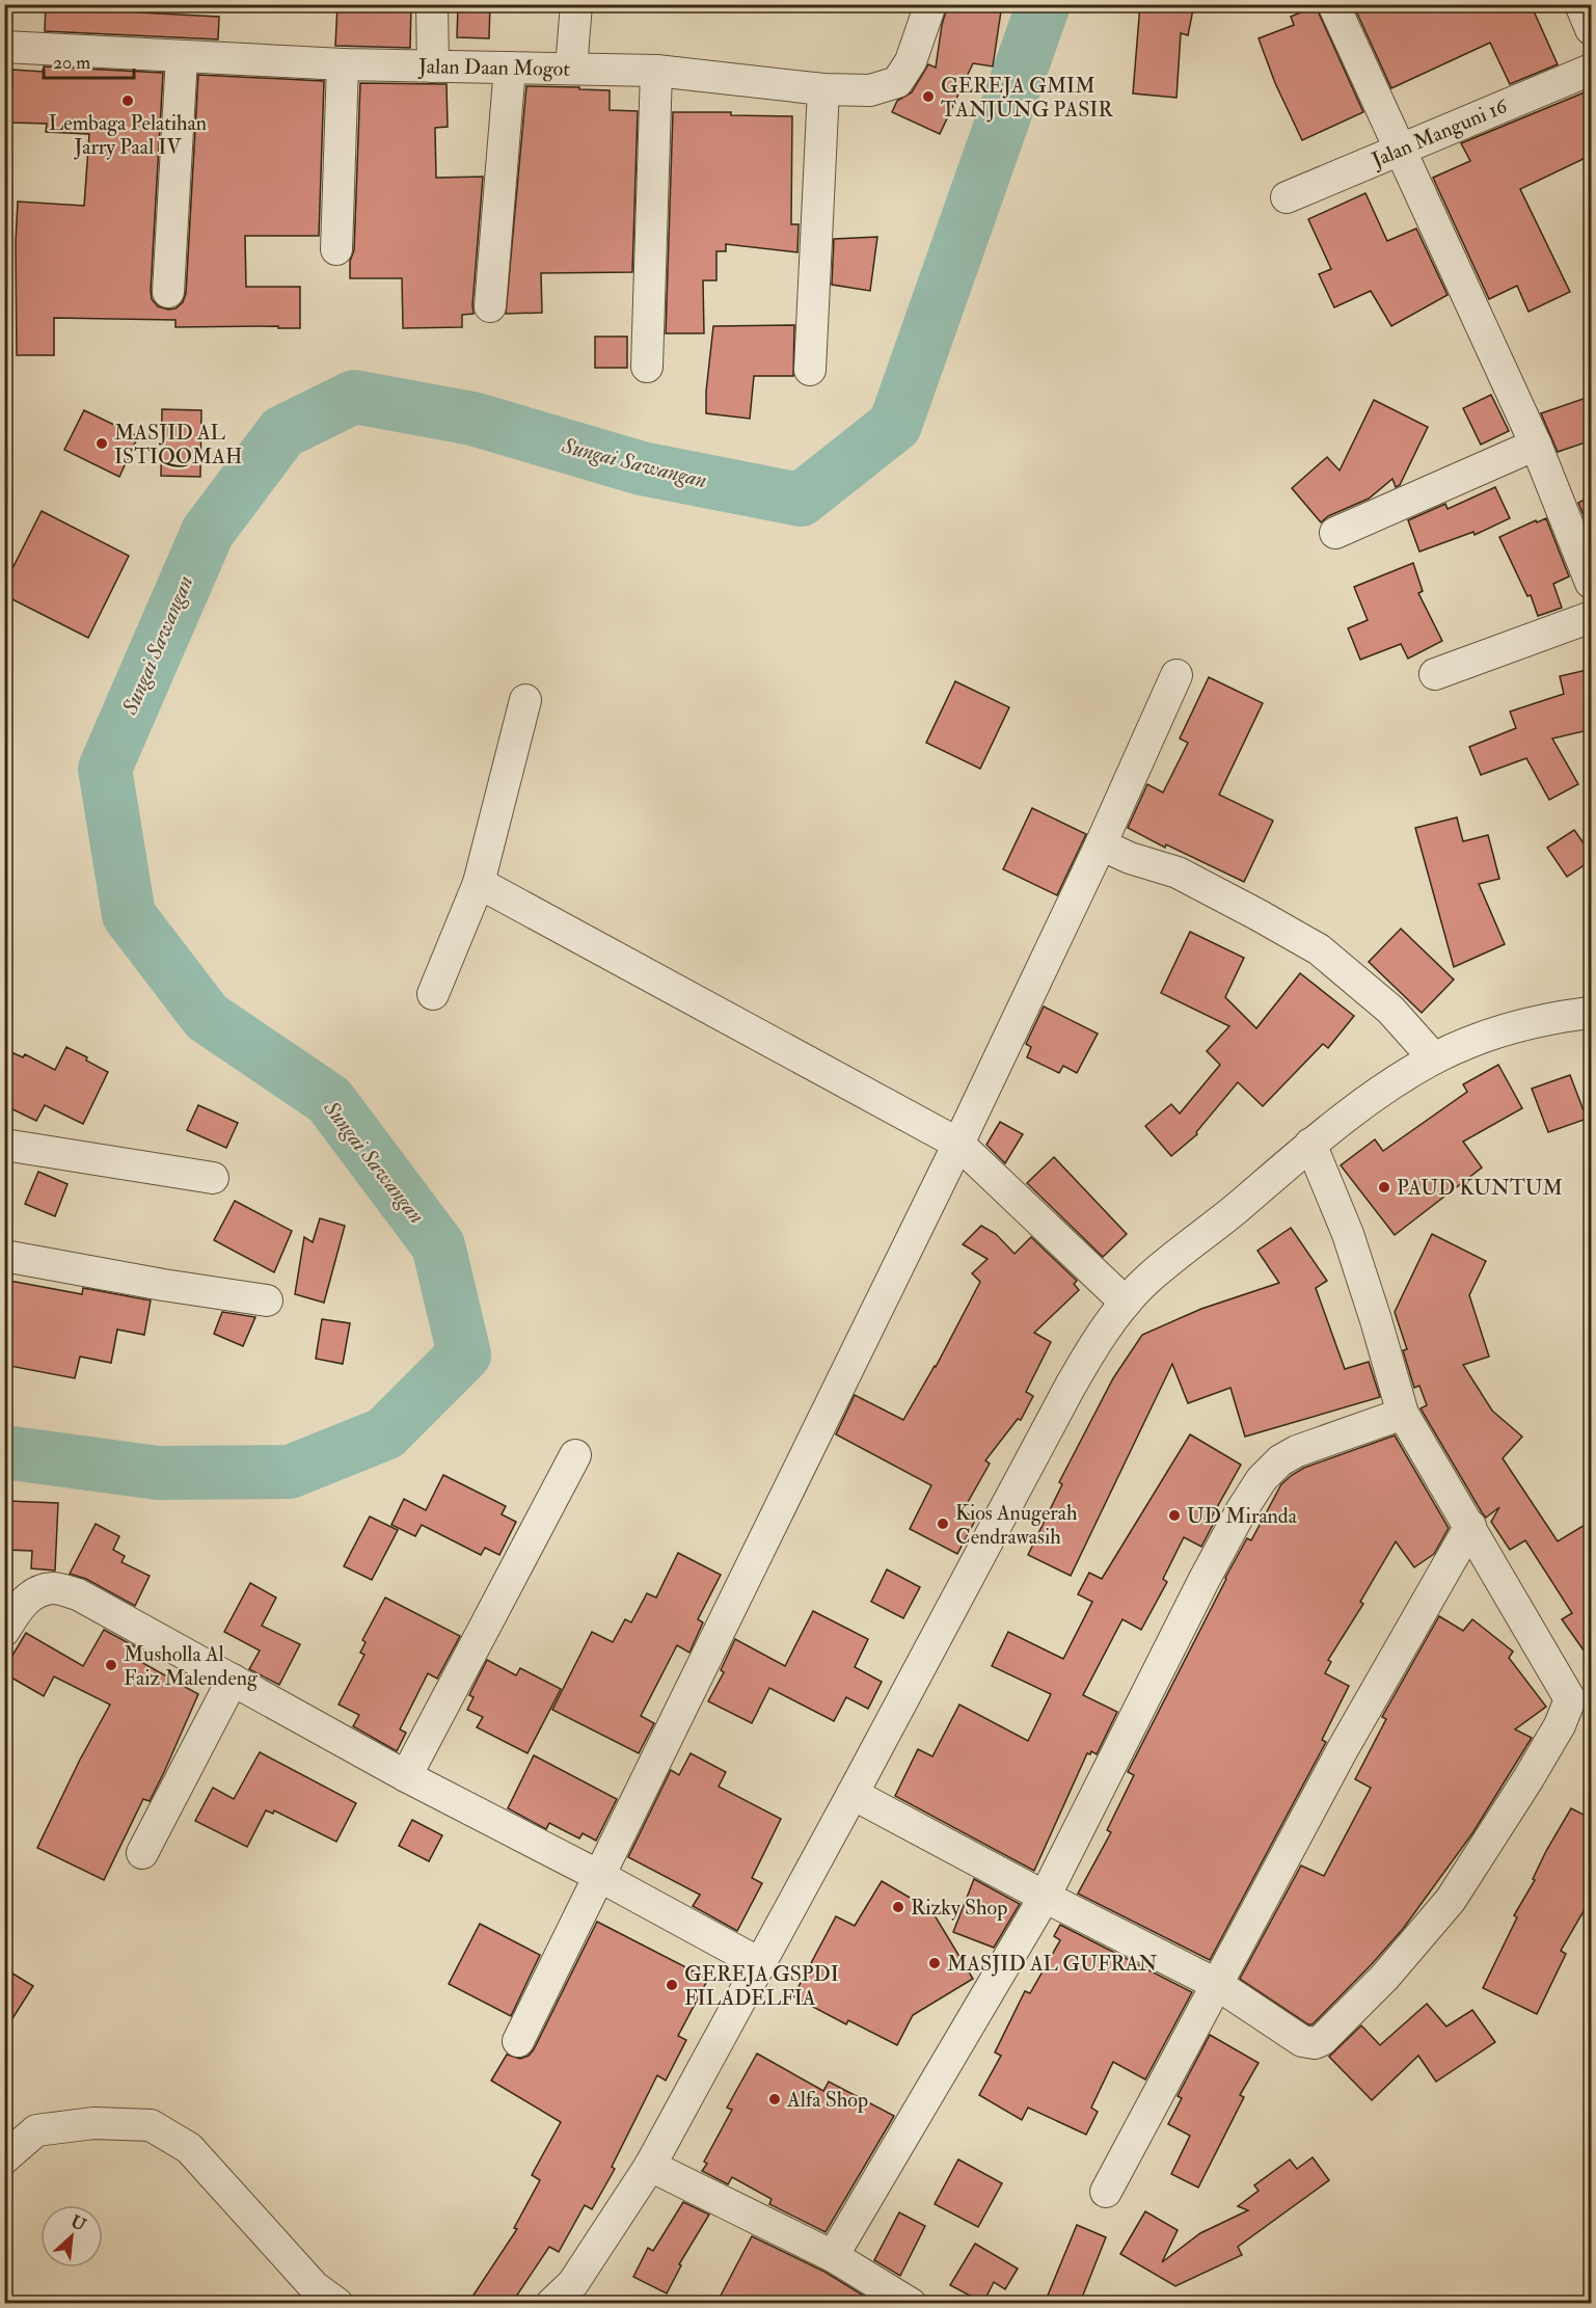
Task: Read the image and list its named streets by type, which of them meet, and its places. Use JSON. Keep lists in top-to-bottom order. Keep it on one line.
{"streets":{"street":["Jalan Daan Mogot","Jalan Manguni 16"]},"water":["Sungai Sawangan"],"places":["GEREJA GMIM TANJUNG PASIR","Lembaga Pelatihan Jarry Paal IV","MASJID AL ISTIQOMAH","PAUD KUNTUM","UD Miranda","Kios Anugerah Cendrawasih","Musholla Al Faiz Malendeng","Rizky Shop","MASJID AL GUFRAN","GEREJA GSPDI FILADELFIA","Alfa Shop"],"scale_bar":"20 m","north":"top right"}
